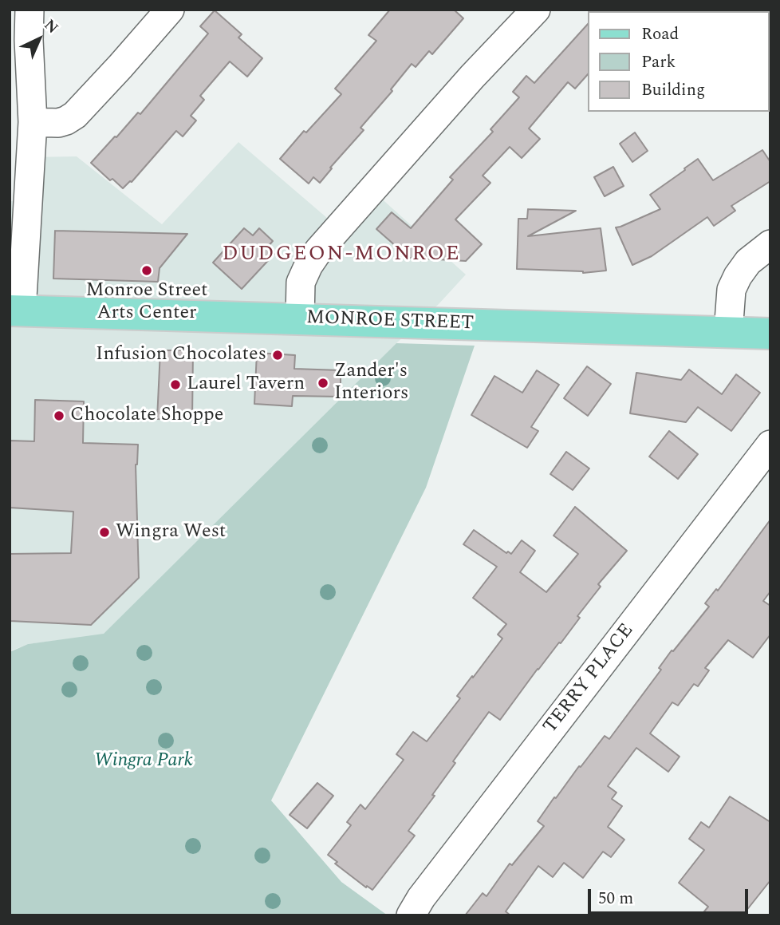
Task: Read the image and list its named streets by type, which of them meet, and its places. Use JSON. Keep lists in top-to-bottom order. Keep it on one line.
{"streets":{"main road":["MONROE STREET"],"street":["TERRY PLACE"]},"districts":["DUDGEON-MONROE"],"parks":["Wingra Park"],"places":["Monroe Street Arts Center","Infusion Chocolates","Zander's Interiors","Laurel Tavern","Chocolate Shoppe","Wingra West"],"legend":["Road","Park","Building"],"scale_bar":"50 m","north":"top right"}
